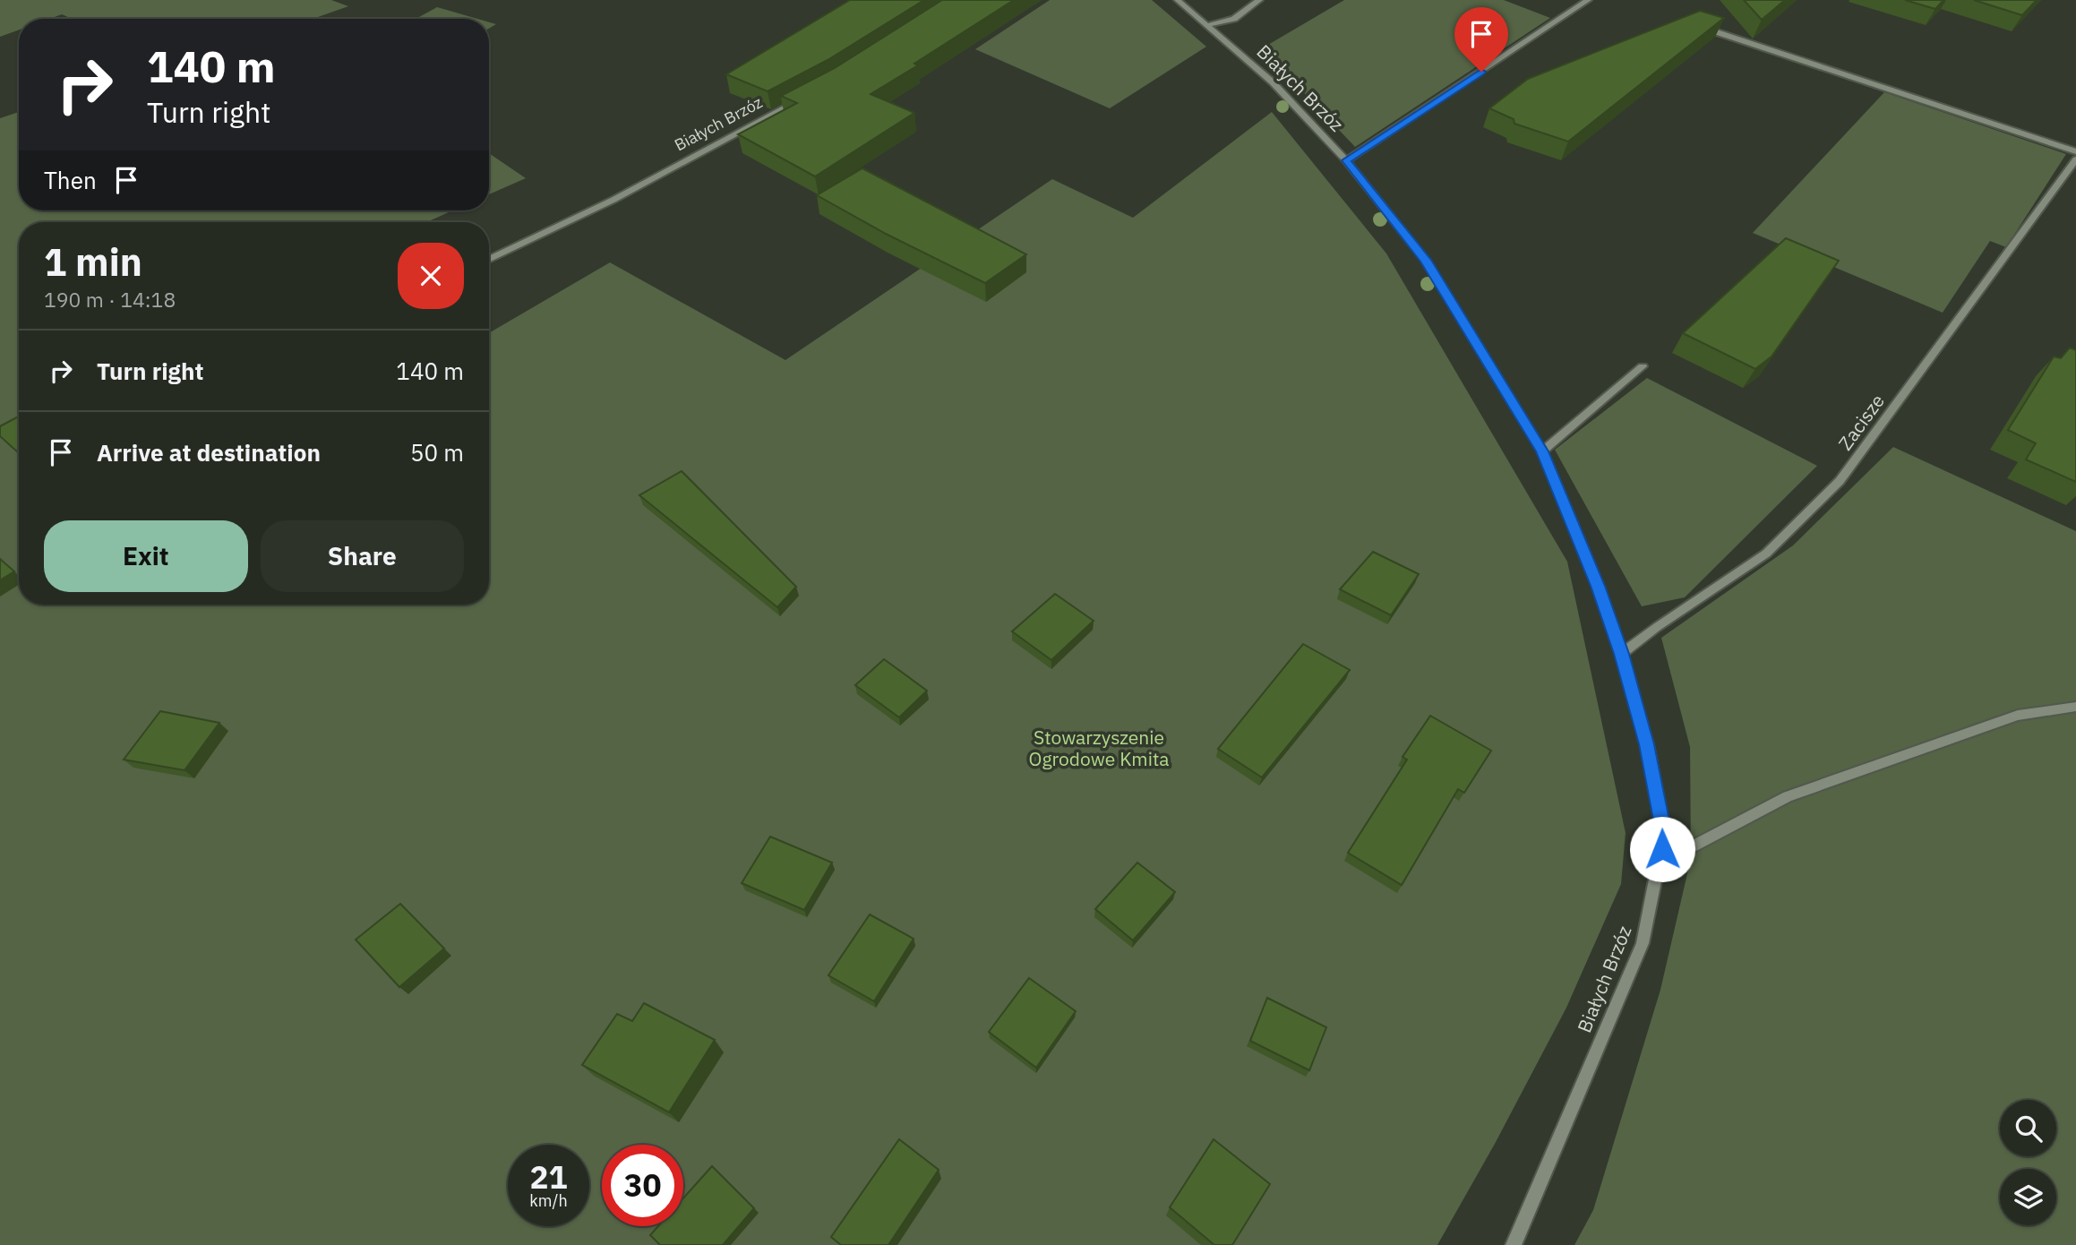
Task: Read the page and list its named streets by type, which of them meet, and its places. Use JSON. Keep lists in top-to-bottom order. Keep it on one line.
{"streets":{"street":["Białych Brzóz","Zacisze"]},"crossings":[["Białych Brzóz","Zacisze"]],"parks":["Stowarzyszenie Ogrodowe Kmita"],"page":{"turn":["140 m","Turn right"],"then":"Then","heading":["1 min","190 m · 14:18"],"list":[{"name":"Turn right","value":"140 m"},{"name":"Arrive at destination","value":"50 m"}],"buttons":["Exit","Share"],"speed":"21 km/h","limit":"30"}}
